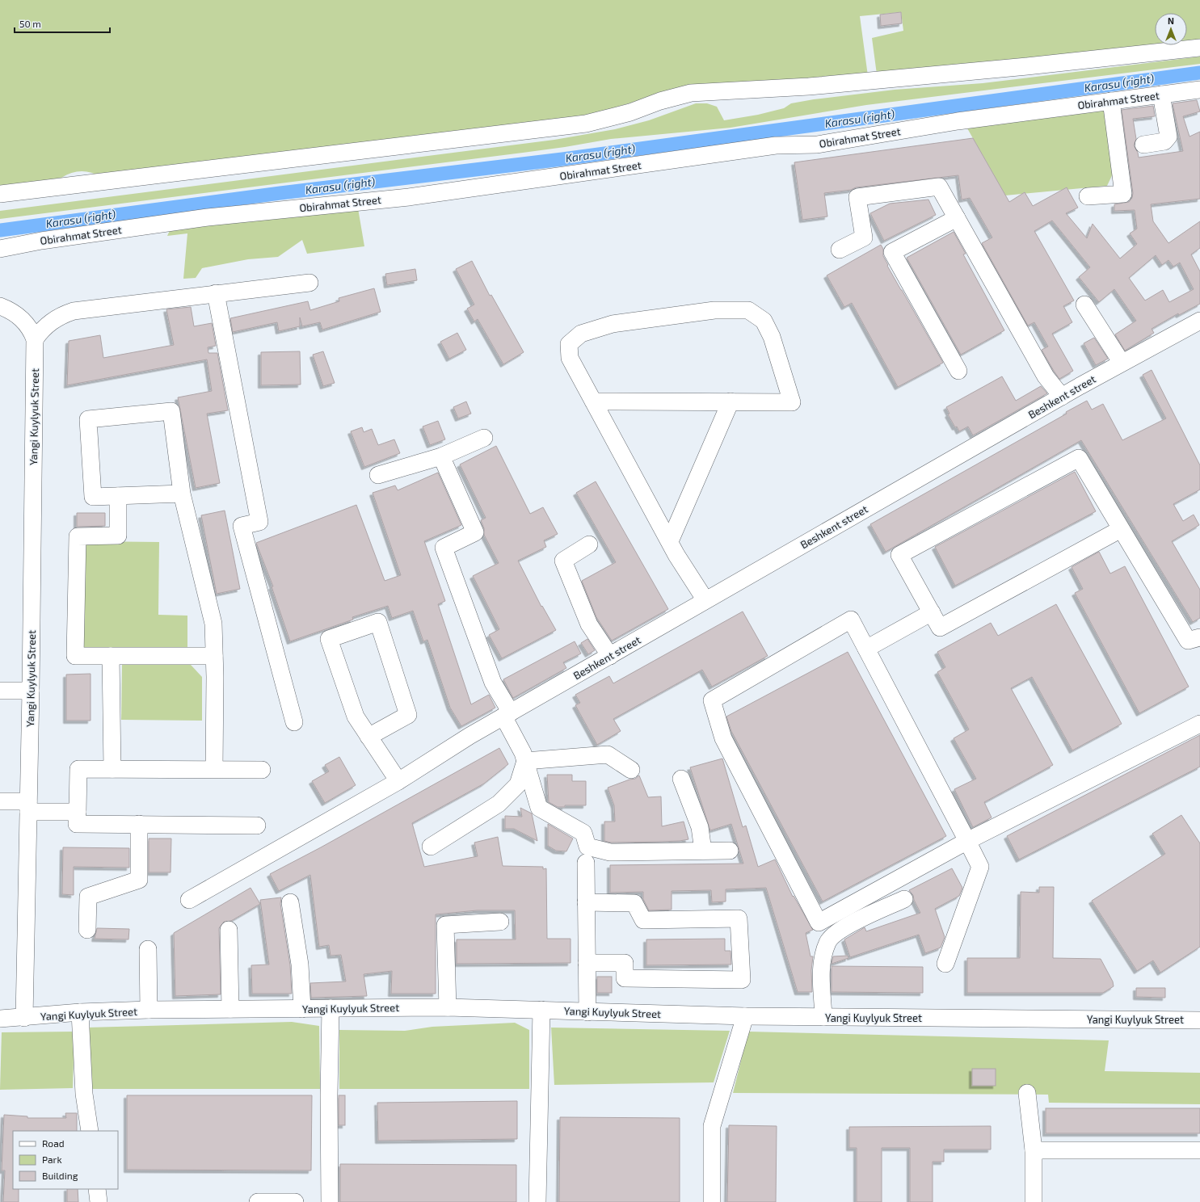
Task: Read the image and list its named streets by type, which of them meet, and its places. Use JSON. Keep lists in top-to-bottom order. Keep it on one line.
{"streets":{"street":["Obirahmat Street","Beshkent street","Yangi Kuylyuk Street"]},"water":["Karasu (right)"],"legend":["Road","Park","Building"],"scale_bar":"50 m","north":"top"}
